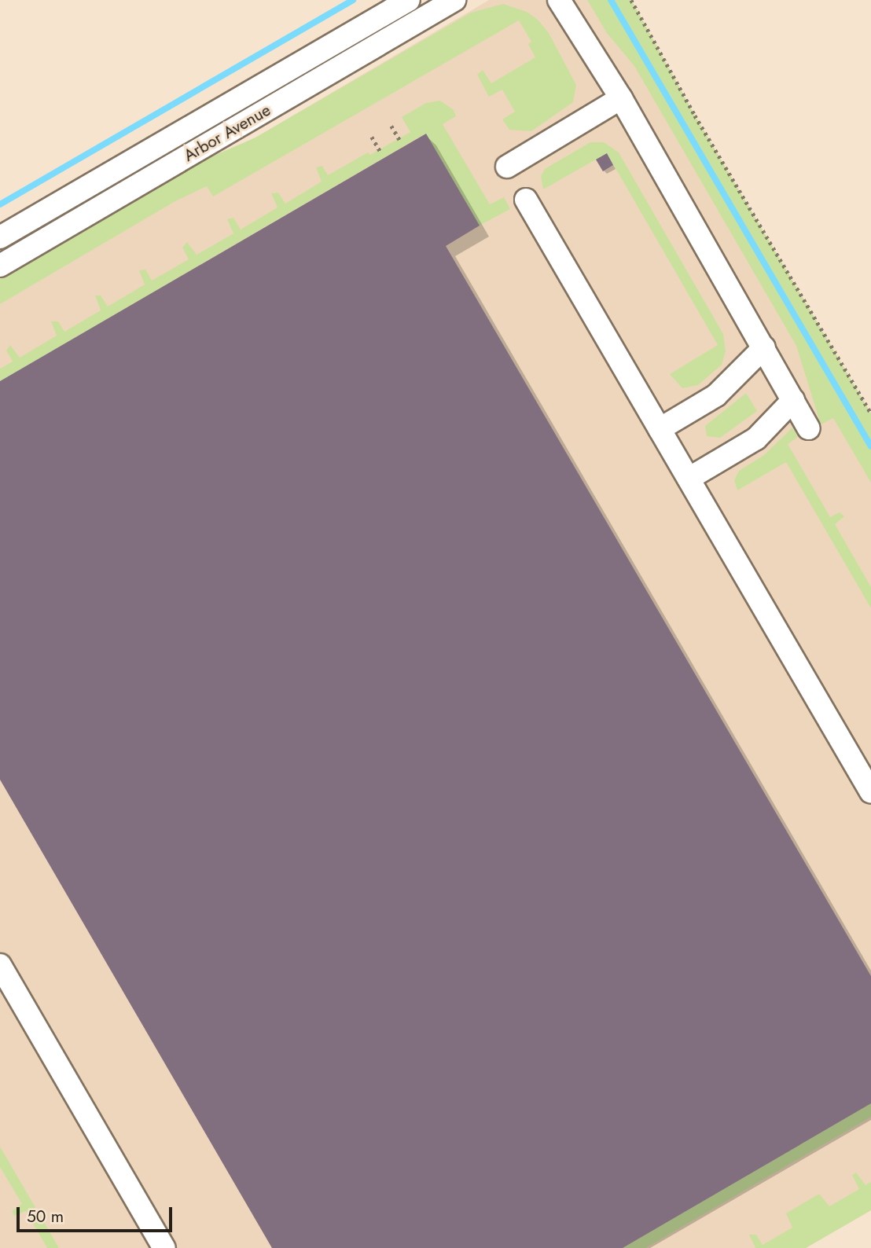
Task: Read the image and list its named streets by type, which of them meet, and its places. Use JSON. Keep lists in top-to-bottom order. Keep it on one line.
{"streets":{"street":["Arbor Avenue"]},"scale_bar":"50 m"}
